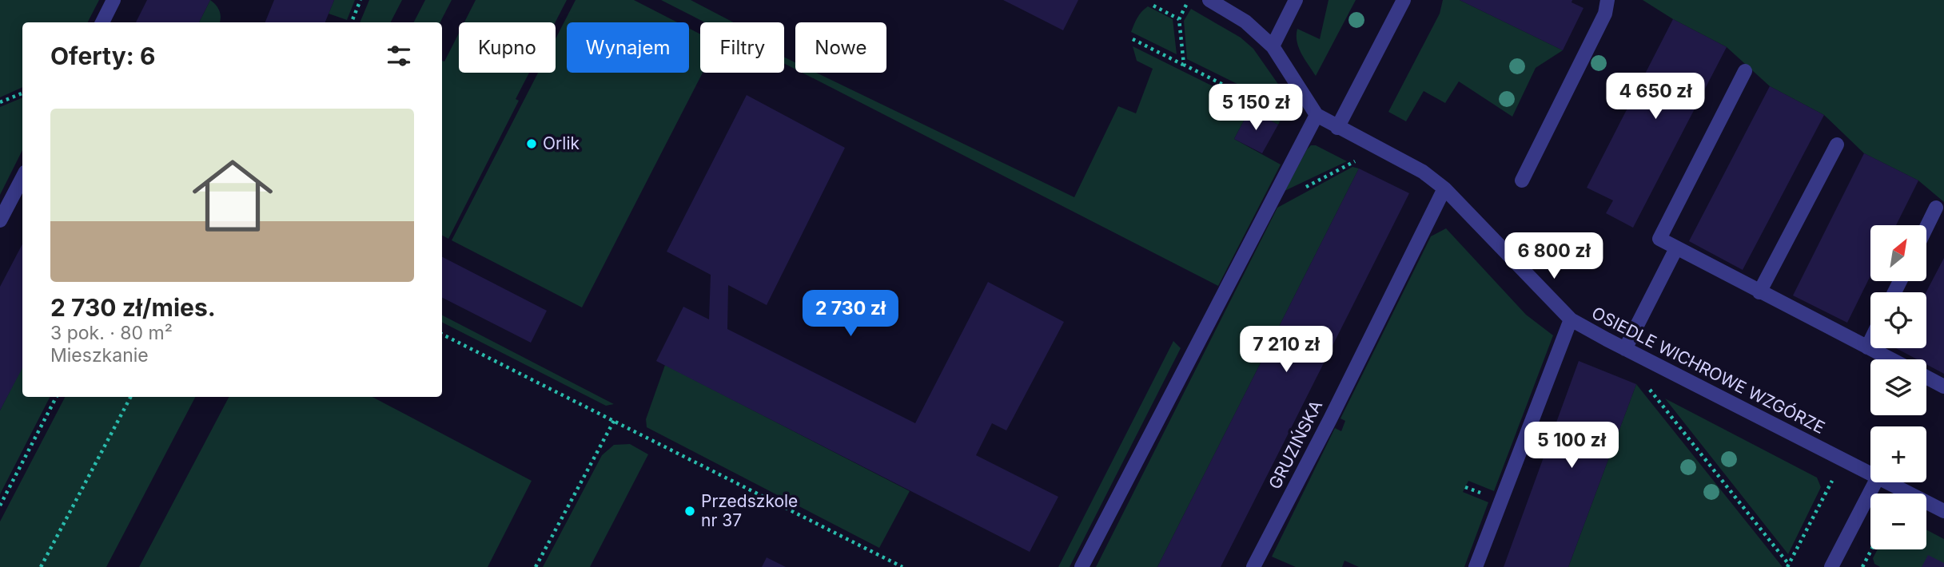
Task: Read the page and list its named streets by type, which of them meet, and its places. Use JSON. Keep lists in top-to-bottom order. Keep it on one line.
{"streets":{"street":["OSIEDLE WICHROWE WZGÓRZE","GRUZIŃSKA"]},"crossings":[["OSIEDLE WICHROWE WZGÓRZE","GRUZIŃSKA"]],"places":["Orlik","Przedszkole nr 37"],"north":"top right","page":{"chip":["Kupno","Wynajem","Filtry","Nowe"],"heading":"Oferty: 6","price":["4 650 zł","5 150 zł","6 800 zł","2 730 zł","7 210 zł","5 100 zł"],"list":[{"name":"2 730 zł/mies.","note":"3 pok. · 80 m² · Mieszkanie"}],"map_buttons":["+","−"]}}
